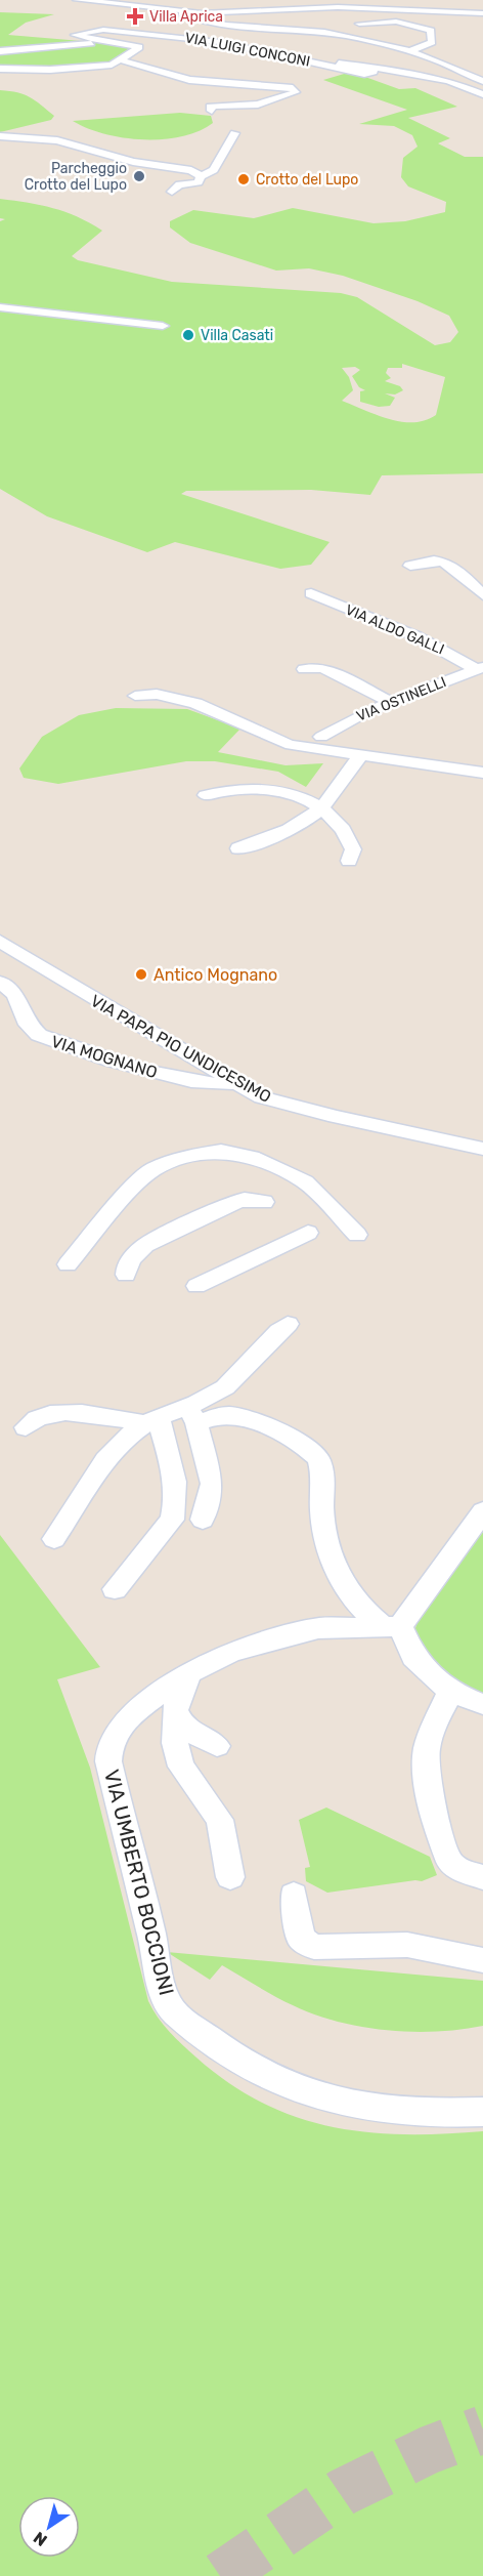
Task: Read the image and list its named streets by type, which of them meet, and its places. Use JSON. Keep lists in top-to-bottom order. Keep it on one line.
{"streets":{"street":["VIA LUIGI CONCONI","VIA ALDO GALLI","VIA OSTINELLI","VIA PAPA PIO UNDICESIMO","VIA MOGNANO","VIA UMBERTO BOCCIONI"]},"crossings":[["VIA ALDO GALLI","VIA OSTINELLI"],["VIA PAPA PIO UNDICESIMO","VIA MOGNANO"]],"places":{"health":["Villa Aprica"],"other":["Parcheggio Crotto del Lupo","Crotto del Lupo","Villa Casati","Antico Mognano"]},"north":"bottom left"}
